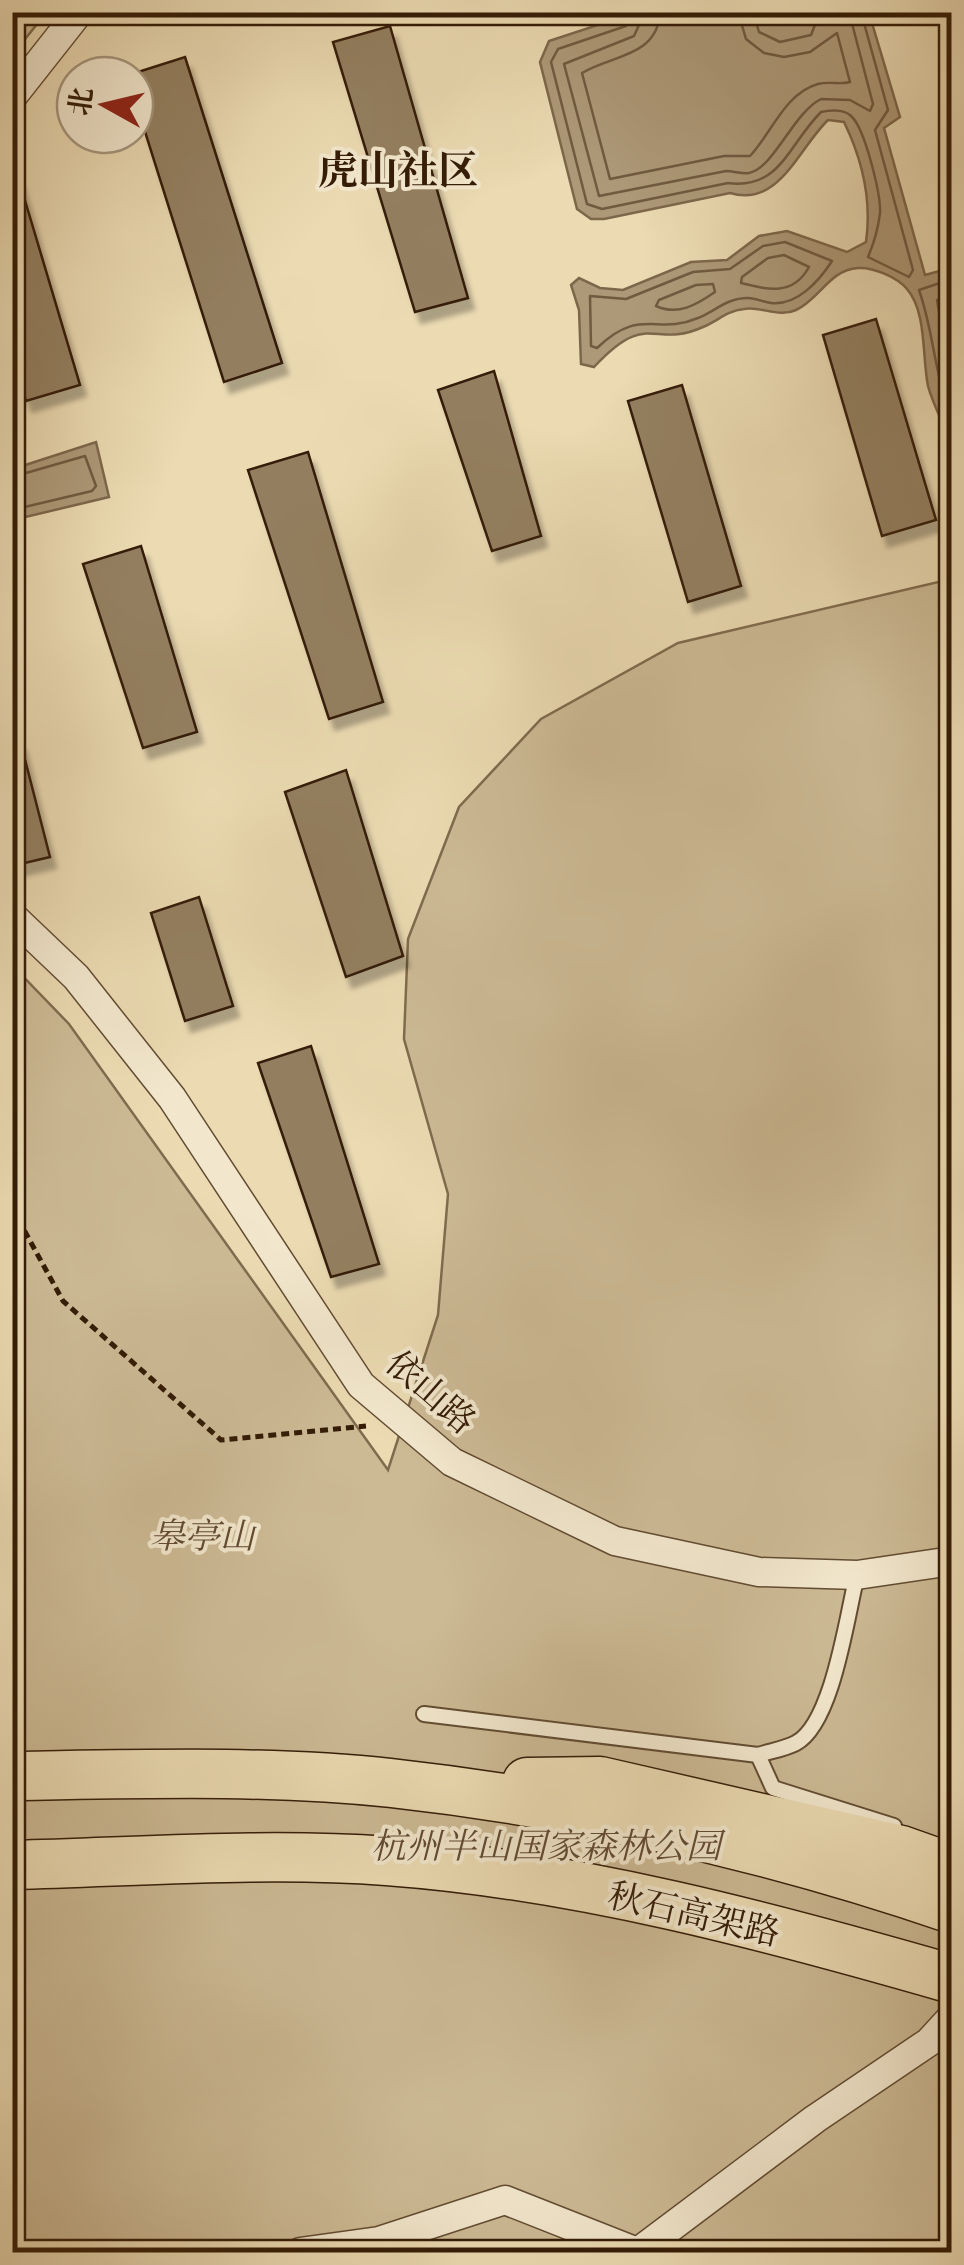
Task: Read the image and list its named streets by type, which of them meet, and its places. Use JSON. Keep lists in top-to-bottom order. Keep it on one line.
{"streets":{"highway":["秋石高架路"],"street":["依山路"]},"districts":["虎山社区"],"parks":["皋亭山","杭州半山国家森林公园"],"north":"left"}
